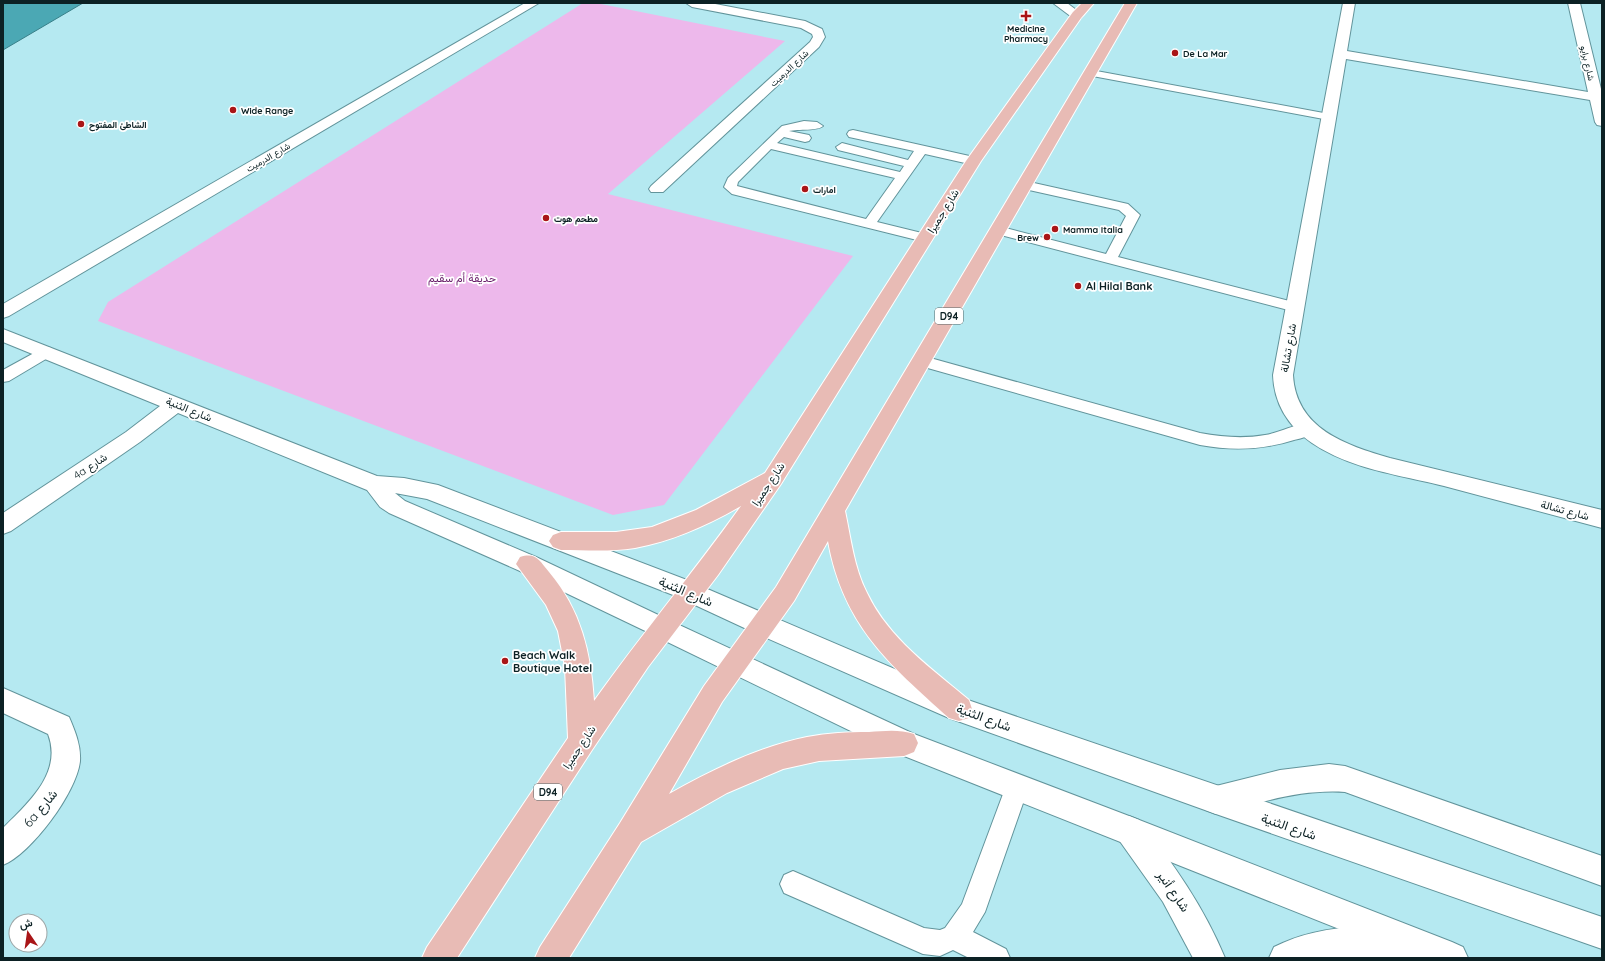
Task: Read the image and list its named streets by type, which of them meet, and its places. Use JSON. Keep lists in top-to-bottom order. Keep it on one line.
{"streets":{"main road":["شارع جميرا","D94"],"street":["شارع برايو","شارع الدرميت","شارع تشالة","شارع الثنية","4a شارع","6a شارع","شارع أنير"]},"crossings":[["شارع جميرا","شارع الثنية"],["D94","شارع الثنية"],["شارع الثنية","4a شارع"],["شارع الثنية","شارع أنير"]],"parks":["حديقة أم سقيم"],"places":{"health":["Medicine Pharmacy"],"other":["De La Mar","Wide Range","الشاطئ المفتوح","امارات","مطحم هوت","Mamma Italia","Brew","Al Hilal Bank","Beach Walk Boutique Hotel"]},"north":"top"}
